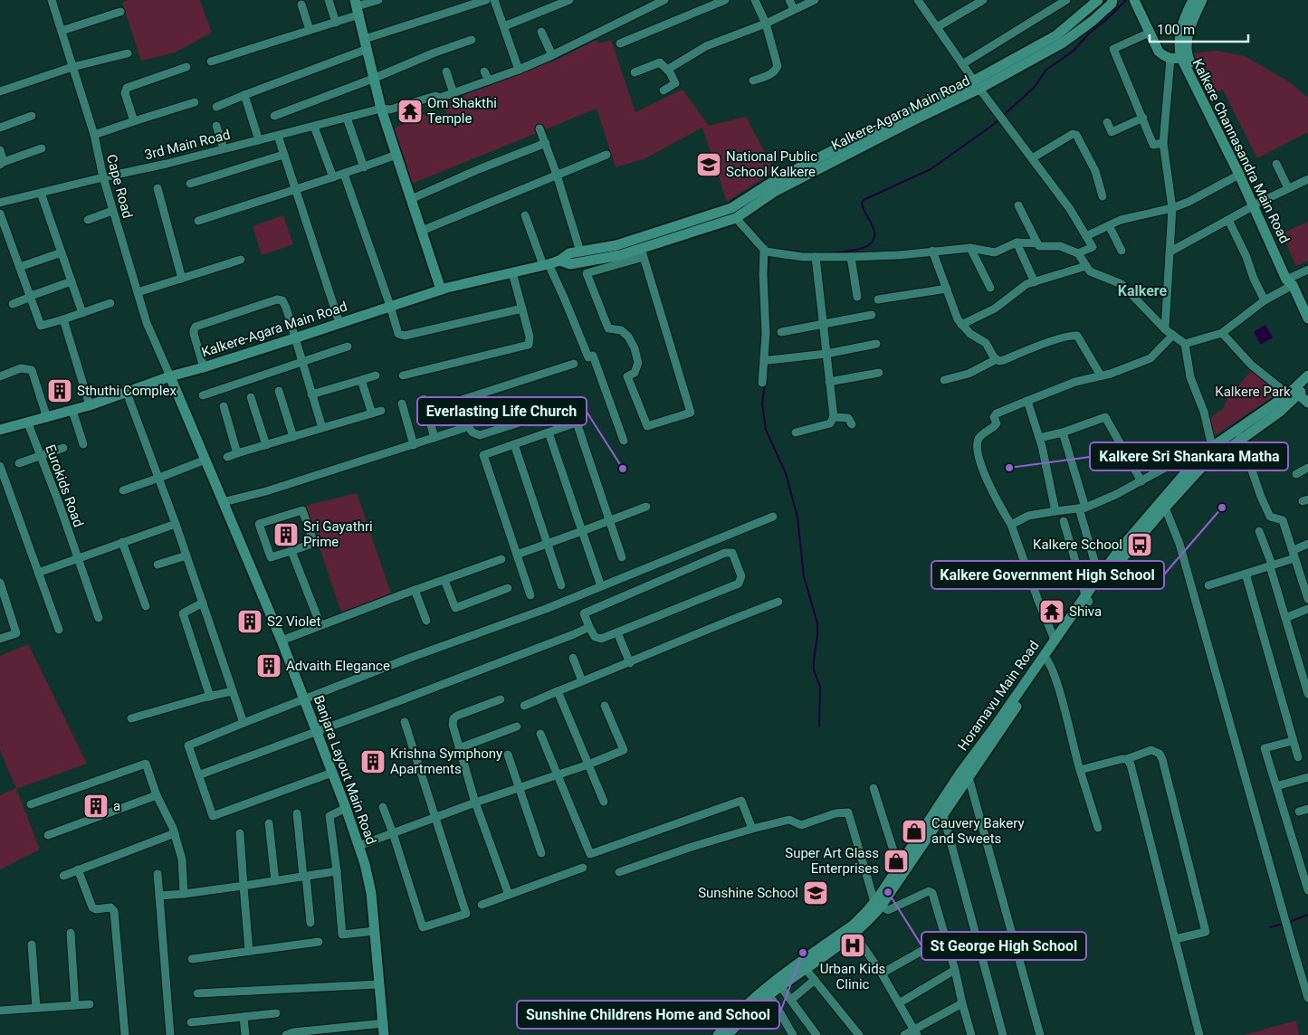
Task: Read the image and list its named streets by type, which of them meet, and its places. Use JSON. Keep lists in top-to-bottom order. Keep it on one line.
{"streets":{"street":["Kalkere-Agara Main Road","3rd Main Road","Kalkere Channasandra Main Road","Cape Road","Eurokids Road","Horamavu Main Road","Banjara Layout Main Road"]},"crossings":[["Kalkere-Agara Main Road","Cape Road"],["Kalkere-Agara Main Road","Eurokids Road"],["Kalkere-Agara Main Road","Banjara Layout Main Road"],["3rd Main Road","Cape Road"],["Cape Road","Banjara Layout Main Road"]],"districts":["Kalkere"],"parks":["Kalkere Park"],"places":{"temple":["Om Shakthi Temple","Shiva"],"school or university":["National Public School Kalkere","Sunshine School"],"building":["Sthuthi Complex","Sri Gayathri Prime","S2 Violet","Advaith Elegance","Krishna Symphony Apartments","a"],"other":["Kalkere Sri Shankara Matha","Everlasting Life Church","Kalkere Government High School","St George High School","Sunshine Childrens Home and School"],"bus stop":["Kalkere School"],"shop":["Cauvery Bakery and Sweets","Super Art Glass Enterprises"],"hospital":["Urban Kids Clinic"]},"scale_bar":"100 m"}
